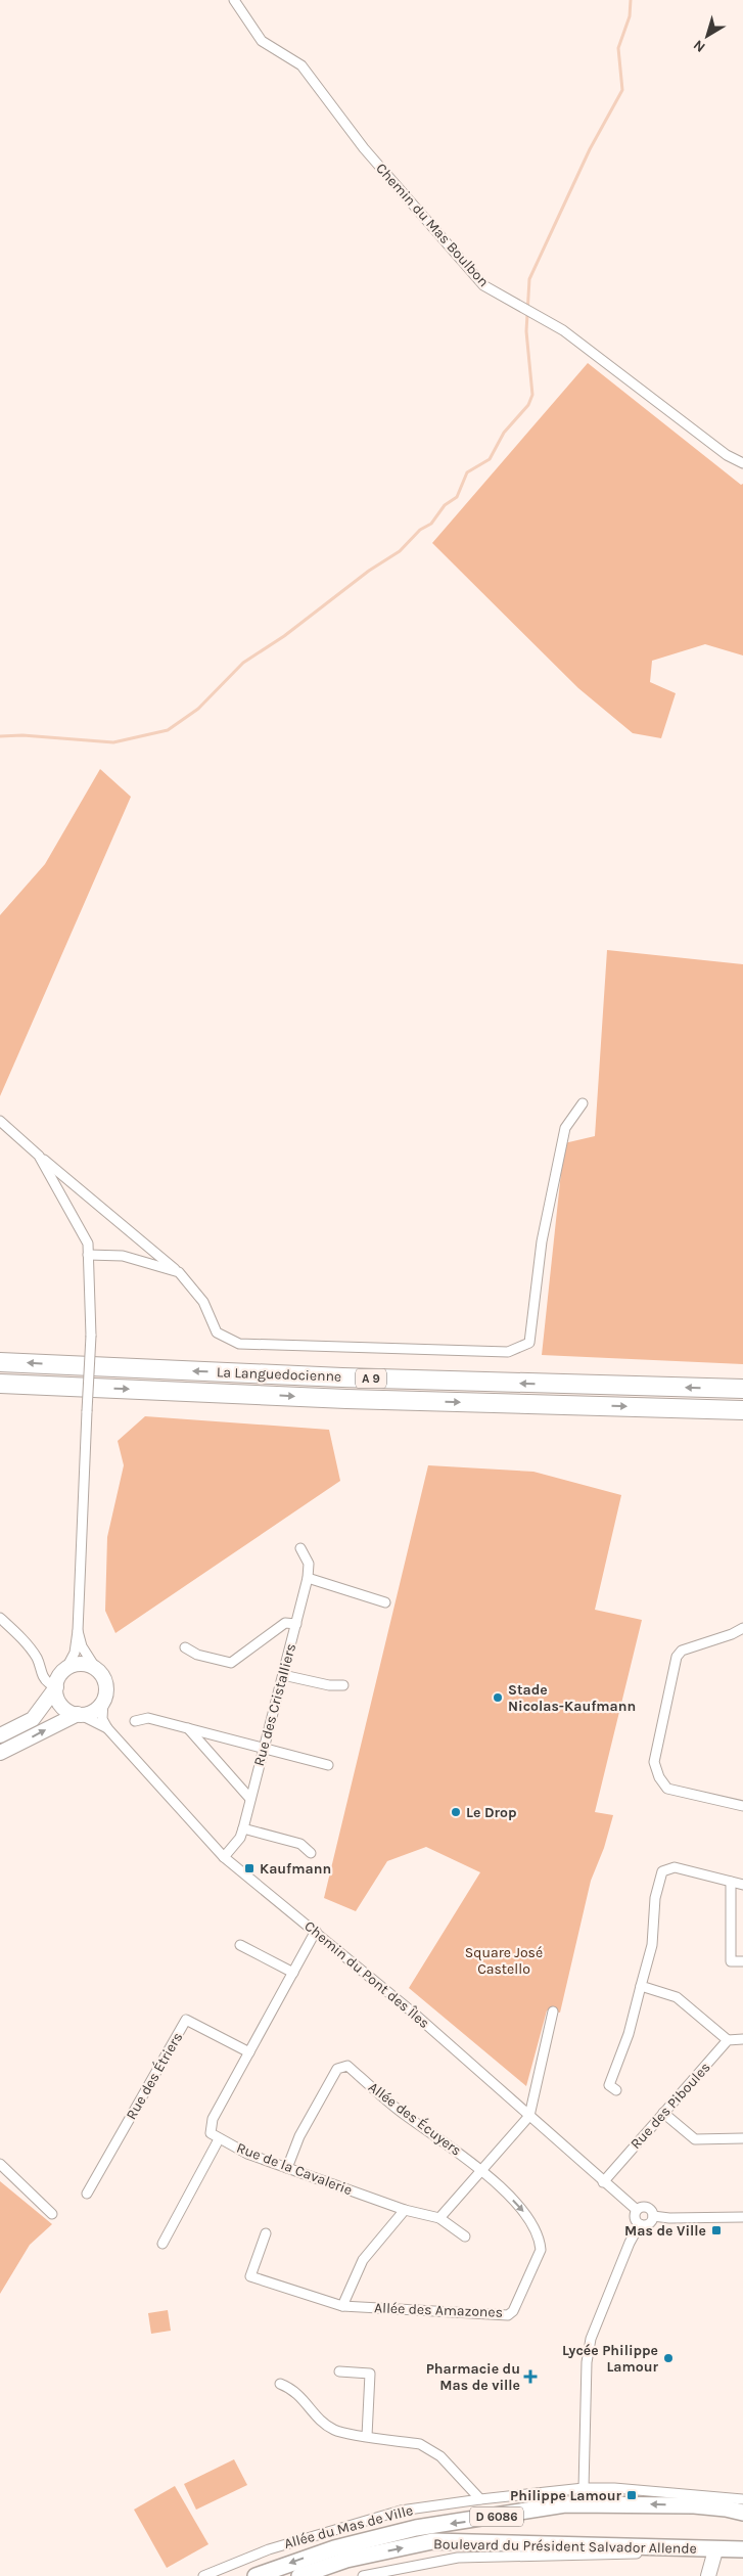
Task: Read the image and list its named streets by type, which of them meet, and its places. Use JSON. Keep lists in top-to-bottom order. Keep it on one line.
{"streets":{"highway":["La Languedocienne","A 9"],"main road":["D 6086","Boulevard du Président Salvador Allende"],"street":["Chemin du Mas Boulbon","Rue des Cristalliers","Chemin du Pont des Îles","Rue des Étriers","Rue des Piboules","Allée des Écuyers","Rue de la Cavalerie","Allée des Amazones","Allée du Mas de Ville"]},"crossings":[["Rue des Cristalliers","Chemin du Pont des Îles"],["Chemin du Pont des Îles","Rue des Piboules"],["Chemin du Pont des Îles","Rue de la Cavalerie"],["Rue des Étriers","Rue de la Cavalerie"],["Allée des Écuyers","Rue de la Cavalerie"],["Allée des Écuyers","Allée des Amazones"]],"parks":["Square José Castello"],"places":{"other":["Stade Nicolas-Kaufmann","Le Drop","Lycée Philippe Lamour"],"transit":["Kaufmann","Mas de Ville","Philippe Lamour"],"health":["Pharmacie du Mas de ville"]},"north":"bottom left"}
